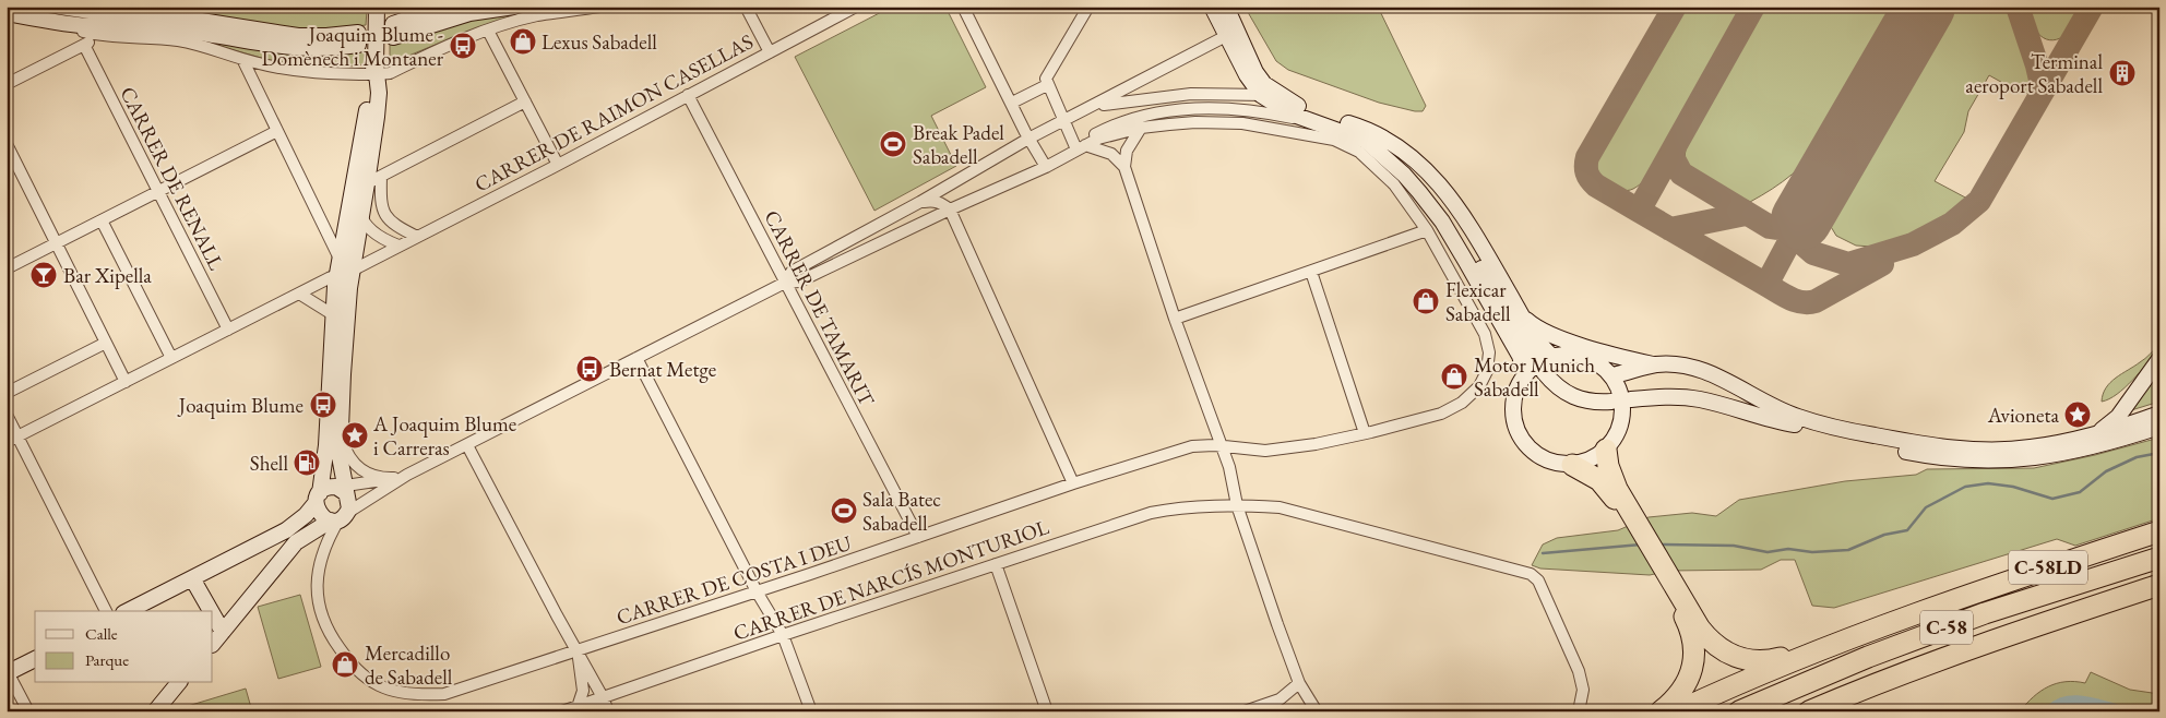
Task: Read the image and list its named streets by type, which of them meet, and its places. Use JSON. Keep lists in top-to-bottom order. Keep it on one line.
{"streets":{"highway":["C-58LD","C-58"],"street":["CARRER DE RAIMON CASELLAS","CARRER DE RENALL","CARRER DE TAMARIT","CARRER DE COSTA I DEU","CARRER DE NARCÍS MONTURIOL"]},"crossings":[["CARRER DE RAIMON CASELLAS","CARRER DE RENALL"],["CARRER DE RAIMON CASELLAS","CARRER DE TAMARIT"],["CARRER DE TAMARIT","CARRER DE COSTA I DEU"]],"places":{"shop":["Lexus Sabadell","Flexicar Sabadell","Motor Munich Sabadell","Mercadillo de Sabadell"],"bus stop":["Joaquim Blume - Domènech i Montaner","Bernat Metge","Joaquim Blume"],"building":["Terminal aeroport Sabadell"],"sports":["Break Padel Sabadell","Sala Batec Sabadell"],"bar":["Bar Xipella"],"place":["Avioneta","A Joaquim Blume i Carreras"],"fuel station":["Shell"]},"legend":["Calle","Parque"]}
